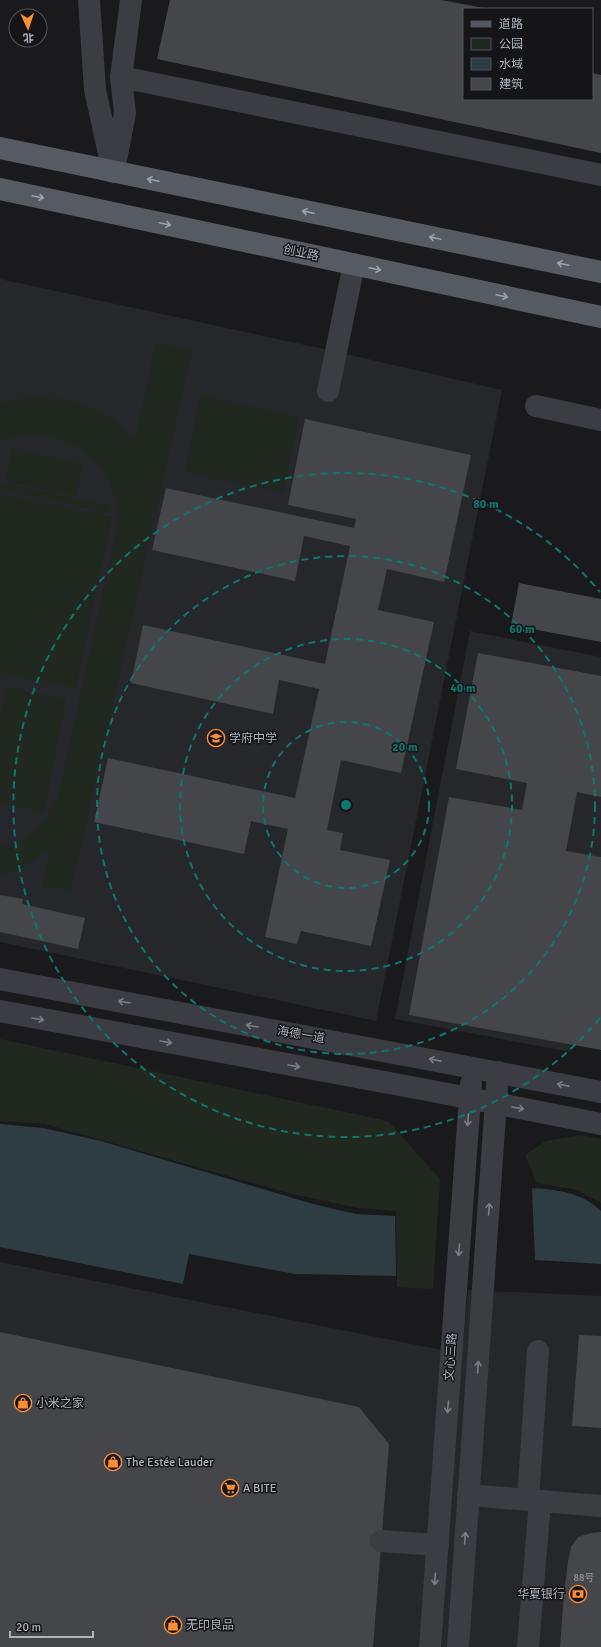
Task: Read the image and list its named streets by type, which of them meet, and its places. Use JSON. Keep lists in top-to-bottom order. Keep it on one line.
{"streets":{"main road":["创业路"],"street":["海德一道","文心三路"]},"crossings":[["海德一道","文心三路"]],"places":{"school or university":["学府中学"],"shop":["小米之家","The Estée Lauder","无印良品"],"supermarket":["A BITE"],"bank":["华夏银行"]},"house_numbers":["88号"],"legend":["道路","公园","水域","建筑"],"scale_bar":"20 m","north":"bottom","rings":["80 m","60 m","40 m","20 m"]}
